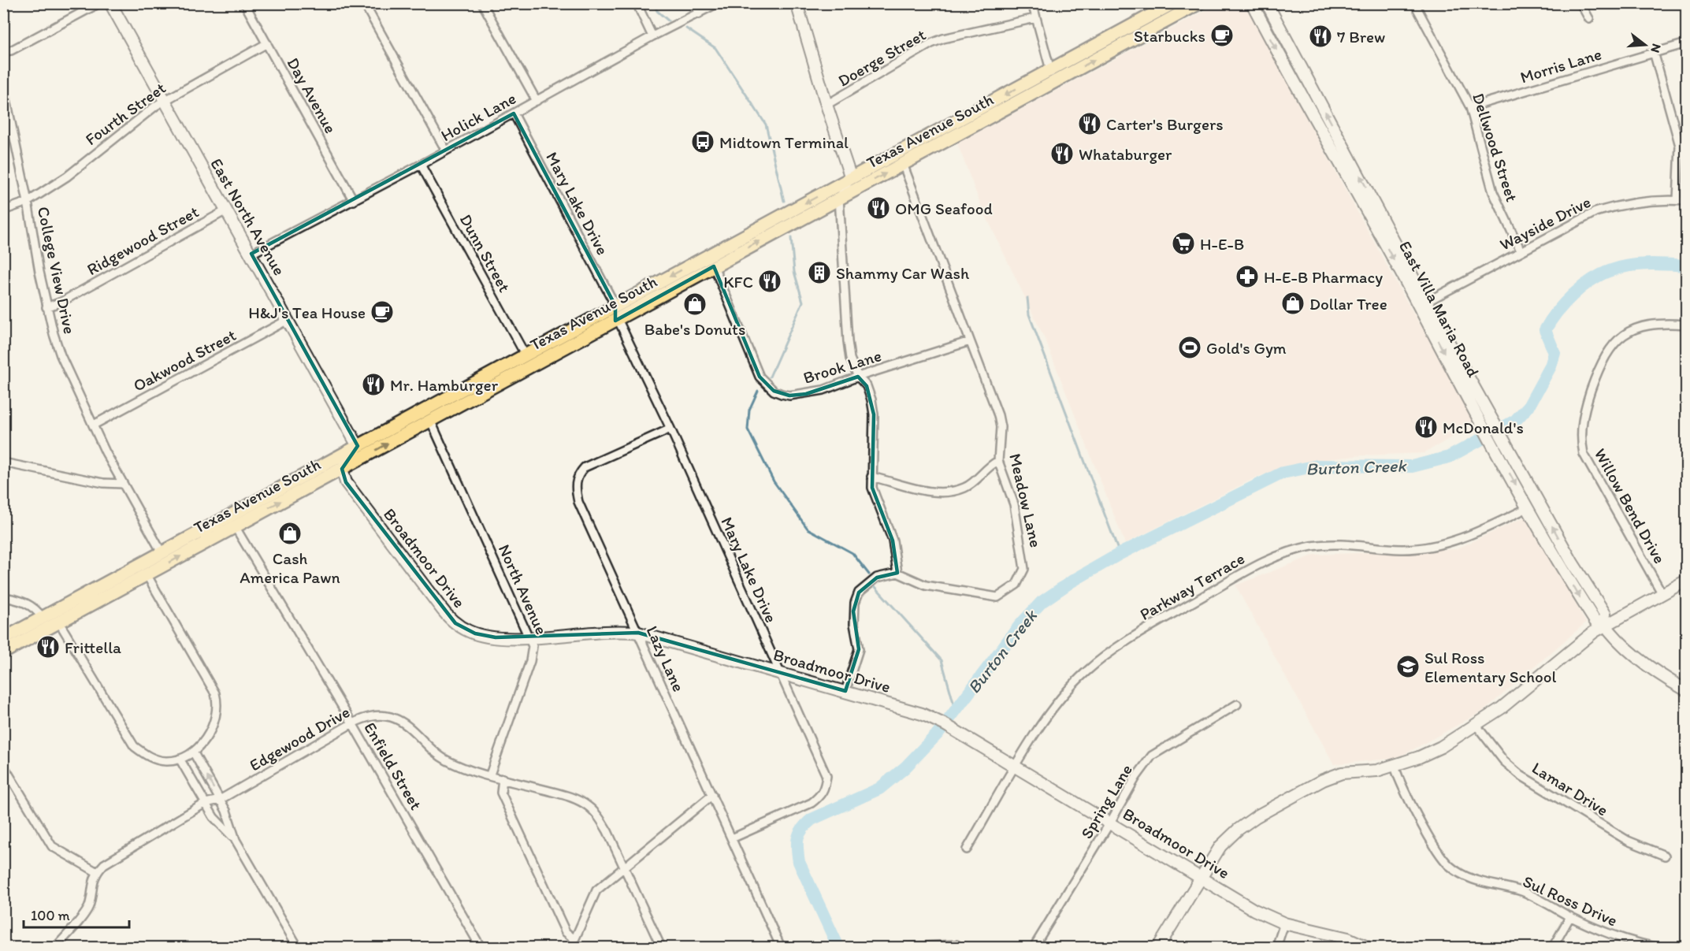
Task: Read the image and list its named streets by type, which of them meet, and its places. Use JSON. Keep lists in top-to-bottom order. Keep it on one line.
{"streets":{"main road":["Texas Avenue South"],"street":["Doerge Street","Morris Lane","Day Avenue","Fourth Street","Holick Lane","Dellwood Street","Mary Lake Drive","East North Avenue","Wayside Drive","Ridgewood Street","Dunn Street","College View Drive","East Villa Maria Road","Oakwood Street","Brook Lane","Meadow Lane","Willow Bend Drive","Broadmoor Drive","Parkway Terrace","North Avenue","Lazy Lane","Edgewood Drive","Enfield Street","Lamar Drive","Spring Lane","Sul Ross Drive"]},"crossings":[["Morris Lane","Dellwood Street"],["Day Avenue","Fourth Street"],["Day Avenue","Holick Lane"],["Fourth Street","East North Avenue"],["Fourth Street","College View Drive"],["Holick Lane","Mary Lake Drive"],["Holick Lane","East North Avenue"],["Holick Lane","Dunn Street"],["Texas Avenue South","Mary Lake Drive"],["Texas Avenue South","East North Avenue"],["Texas Avenue South","Dunn Street"],["Texas Avenue South","College View Drive"],["Texas Avenue South","Brook Lane"],["Texas Avenue South","Meadow Lane"],["Texas Avenue South","Broadmoor Drive"],["Texas Avenue South","North Avenue"],["Texas Avenue South","Enfield Street"],["Dellwood Street","Wayside Drive"],["Mary Lake Drive","Broadmoor Drive"],["Mary Lake Drive","Lazy Lane"],["East North Avenue","Ridgewood Street"],["East North Avenue","Oakwood Street"],["Wayside Drive","East Villa Maria Road"],["Ridgewood Street","College View Drive"],["College View Drive","Oakwood Street"],["East Villa Maria Road","Parkway Terrace"],["Brook Lane","Meadow Lane"],["Broadmoor Drive","Parkway Terrace"],["Broadmoor Drive","North Avenue"],["Broadmoor Drive","Lazy Lane"],["Broadmoor Drive","Spring Lane"],["North Avenue","Edgewood Drive"],["Edgewood Drive","Enfield Street"]],"water":["Burton Creek"],"places":{"cafe":["Starbucks","H&J's Tea House"],"restaurant":["7 Brew","Carter's Burgers","Whataburger","OMG Seafood","KFC","Mr. Hamburger","McDonald's","Frittella"],"bus stop":["Midtown Terminal"],"supermarket":["H-E-B"],"building":["Shammy Car Wash"],"pharmacy":["H-E-B Pharmacy"],"shop":["Dollar Tree","Babe's Donuts","Cash America Pawn"],"sports":["Gold's Gym"],"school or university":["Sul Ross Elementary School"]},"scale_bar":"100 m","north":"right"}
